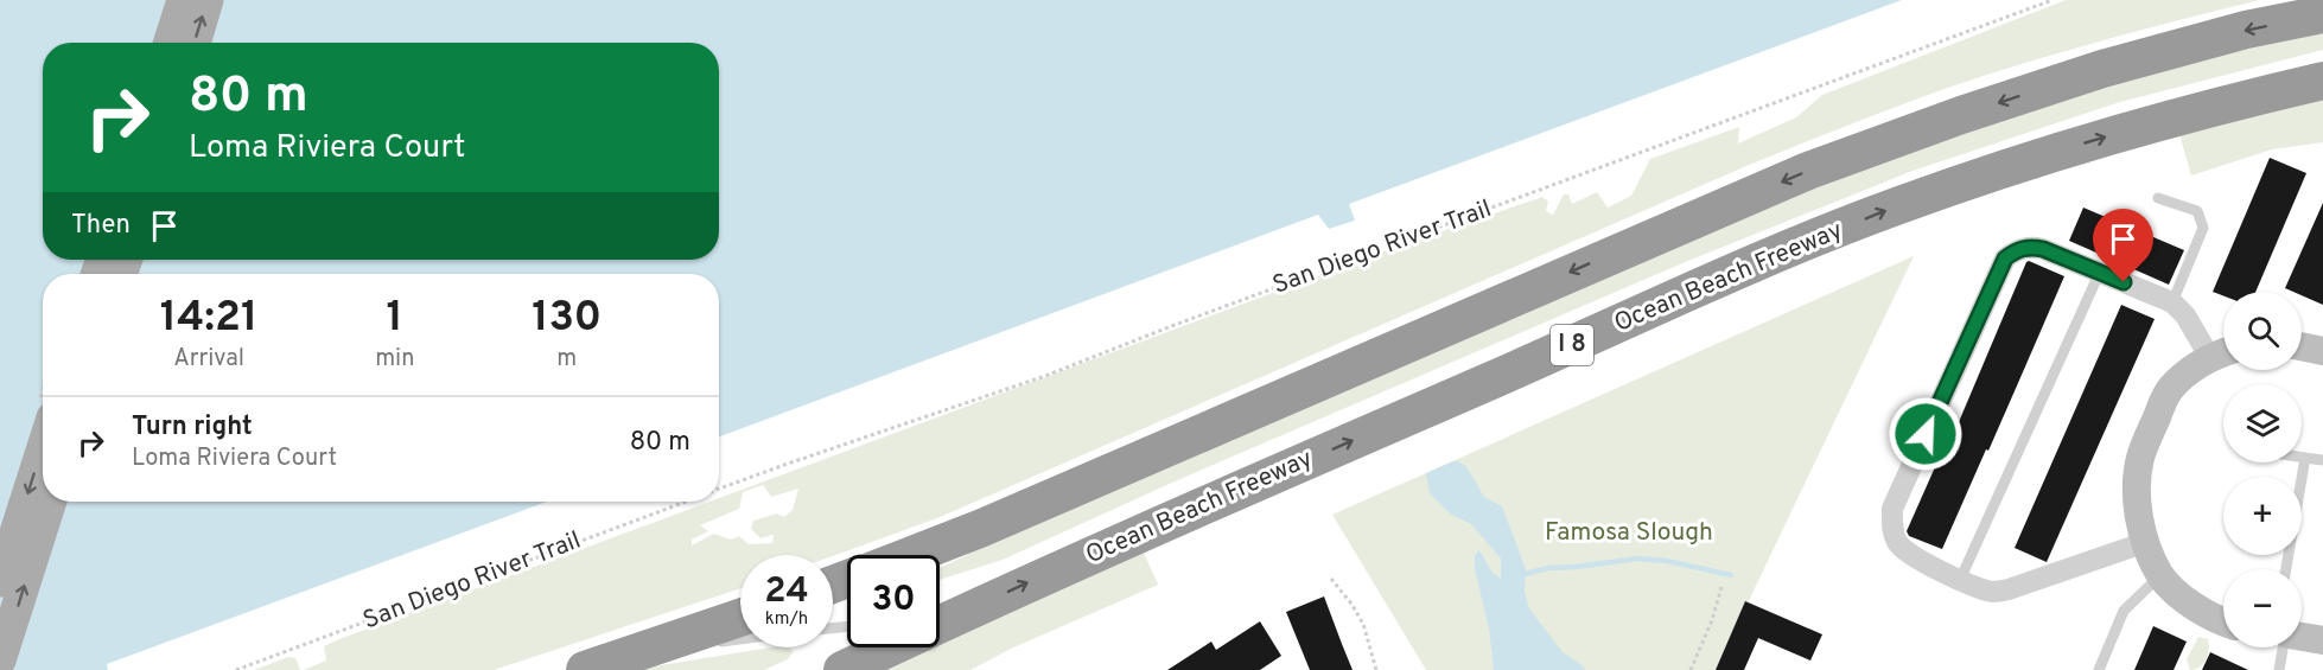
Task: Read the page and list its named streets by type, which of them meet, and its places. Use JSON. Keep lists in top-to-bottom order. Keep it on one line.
{"streets":{"highway":["Ocean Beach Freeway","I 8"],"path":["San Diego River Trail"]},"parks":["Famosa Slough"],"page":{"turn":["80 m","Loma Riviera Court"],"then":"Then","eta":["14:21","Arrival","1","min","130","m"],"map_buttons":["+","−"],"list":[{"name":"Turn right","note":"Loma Riviera Court","value":"80 m"}],"speed":"24 km/h","limit":"30"}}
